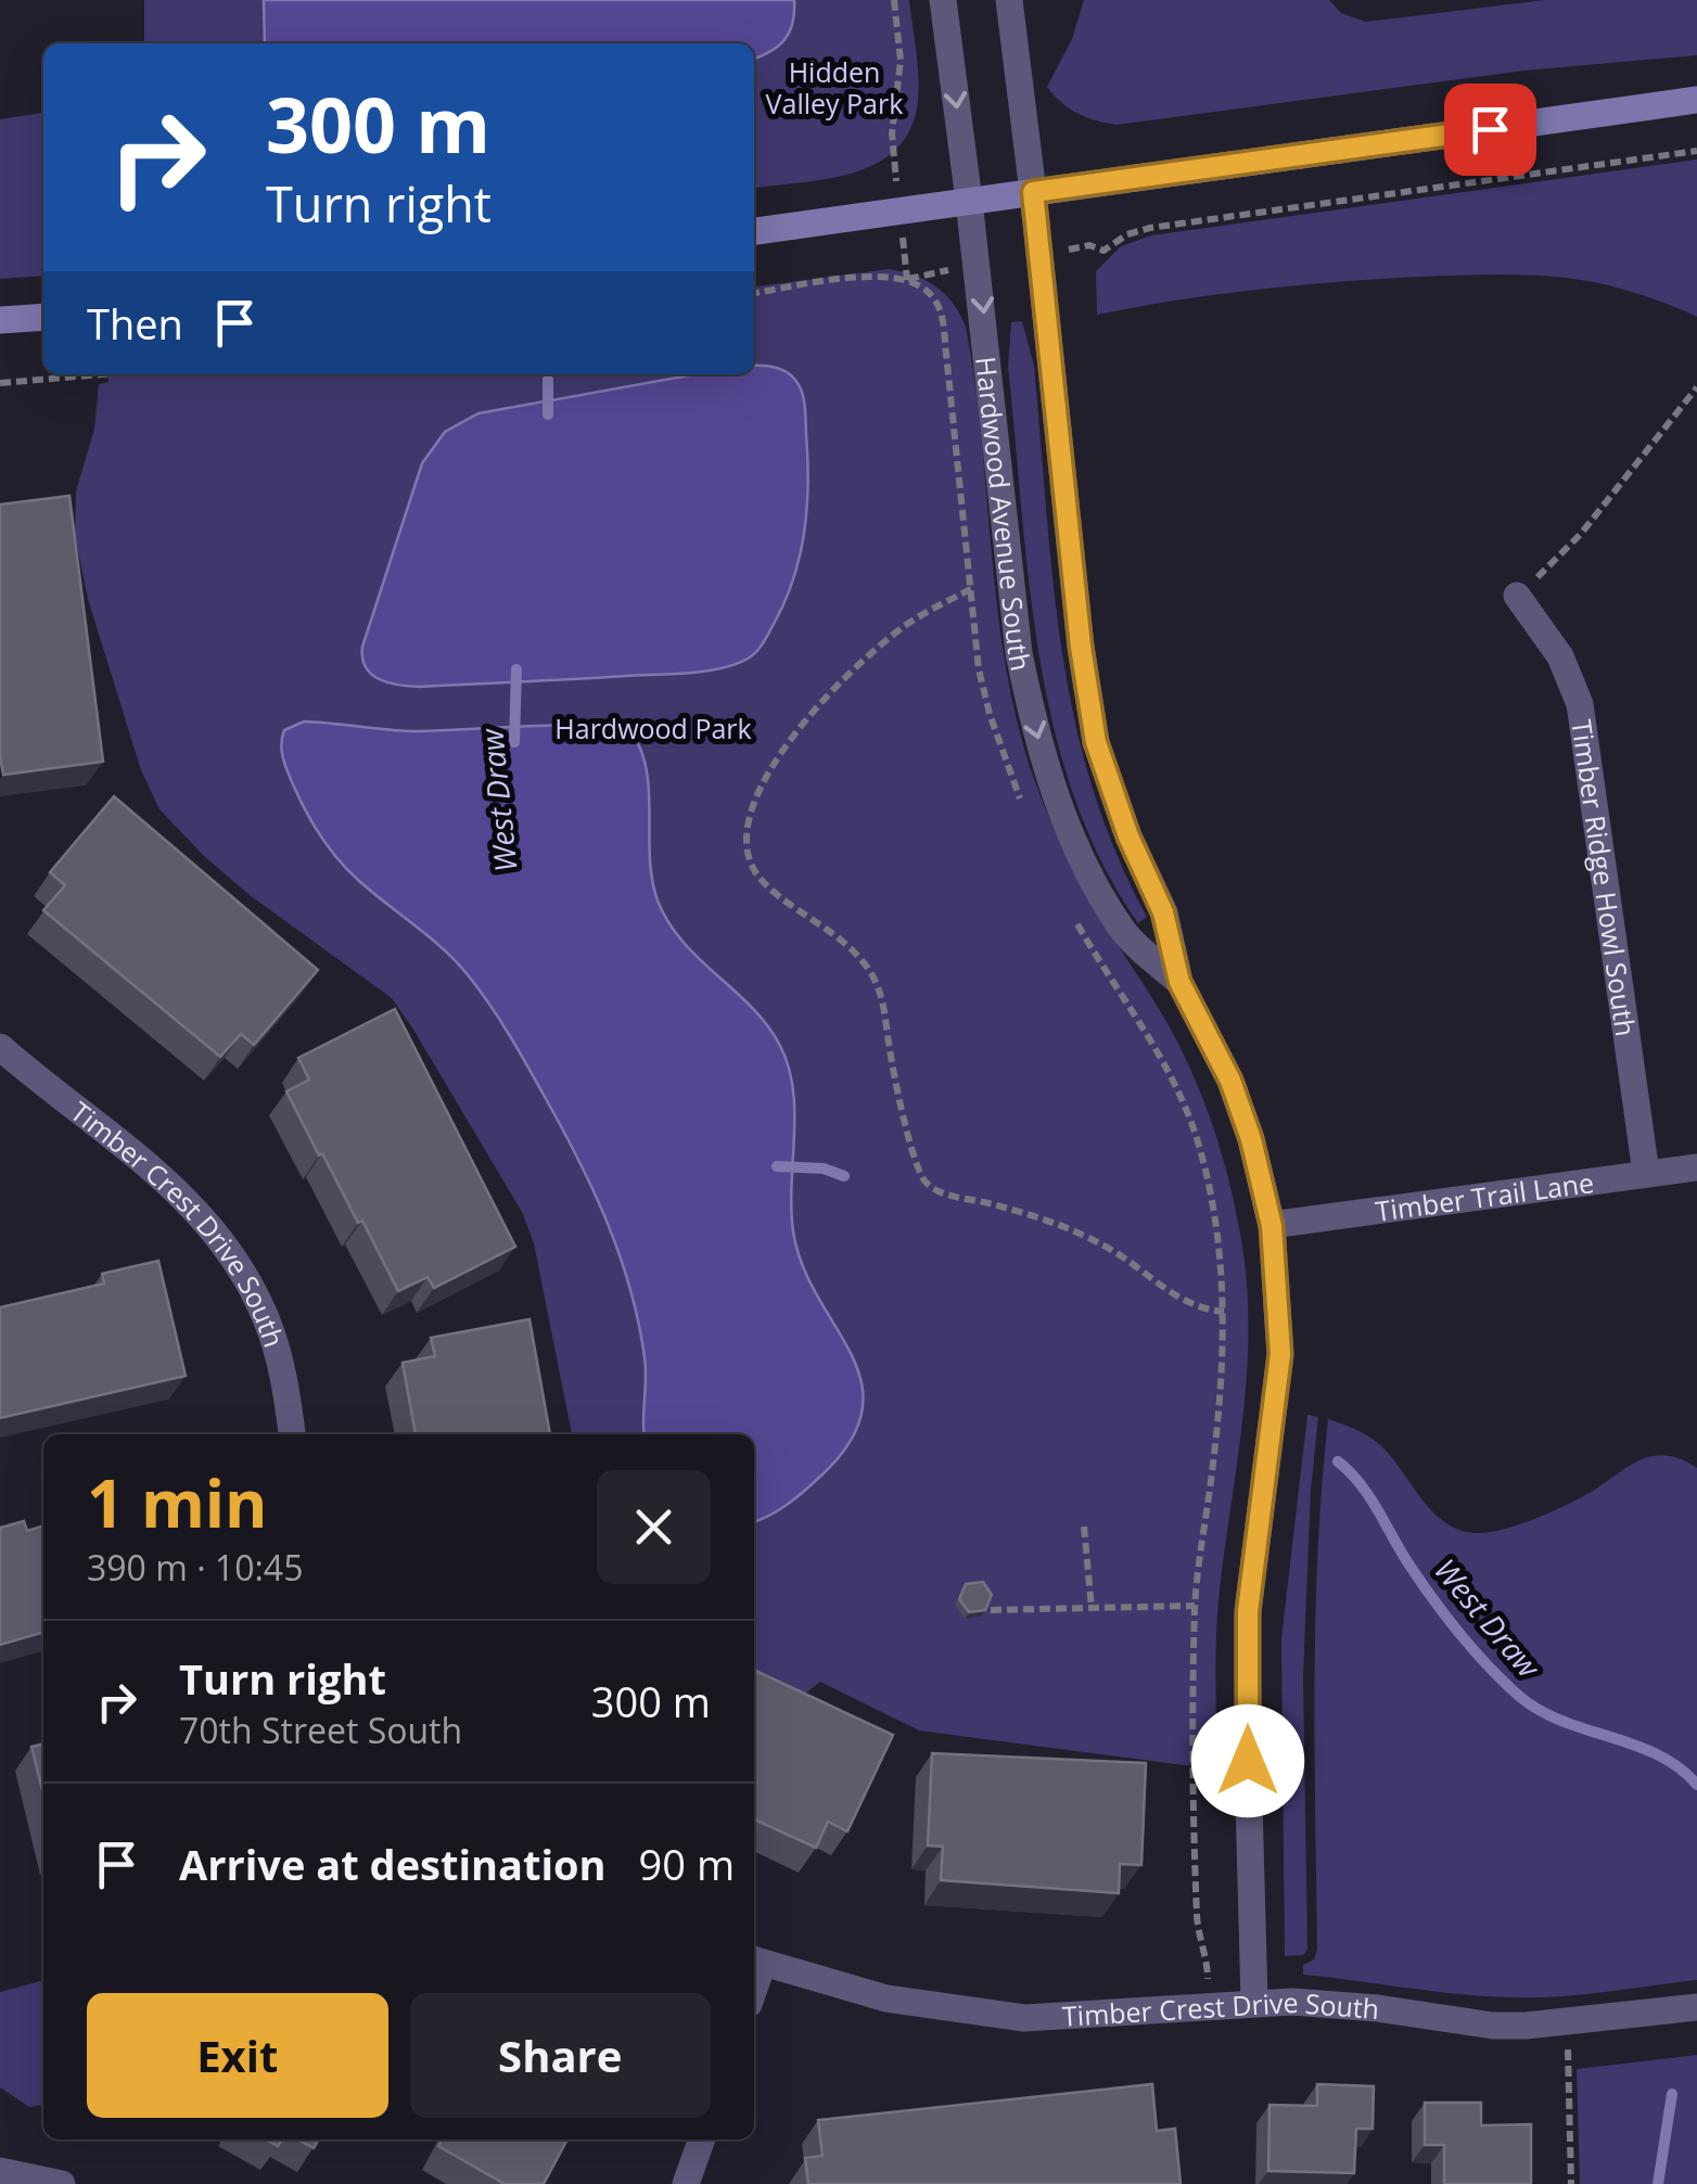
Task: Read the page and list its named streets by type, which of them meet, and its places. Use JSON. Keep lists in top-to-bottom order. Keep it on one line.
{"streets":{"street":["Hardwood Avenue South","Timber Ridge Howl South","Timber Trail Lane","Timber Crest Drive South"]},"crossings":[["Hardwood Avenue South","Timber Trail Lane"],["Hardwood Avenue South","Timber Crest Drive South"],["Timber Ridge Howl South","Timber Trail Lane"]],"water":["West Draw"],"parks":["Hidden Valley Park","Hardwood Park"],"page":{"turn":["300 m","Turn right"],"then":"Then","heading":["1 min","390 m · 10:45"],"list":[{"name":"Turn right","note":"70th Street South","value":"300 m"},{"name":"Arrive at destination","value":"90 m"}],"buttons":["Exit","Share"]}}
